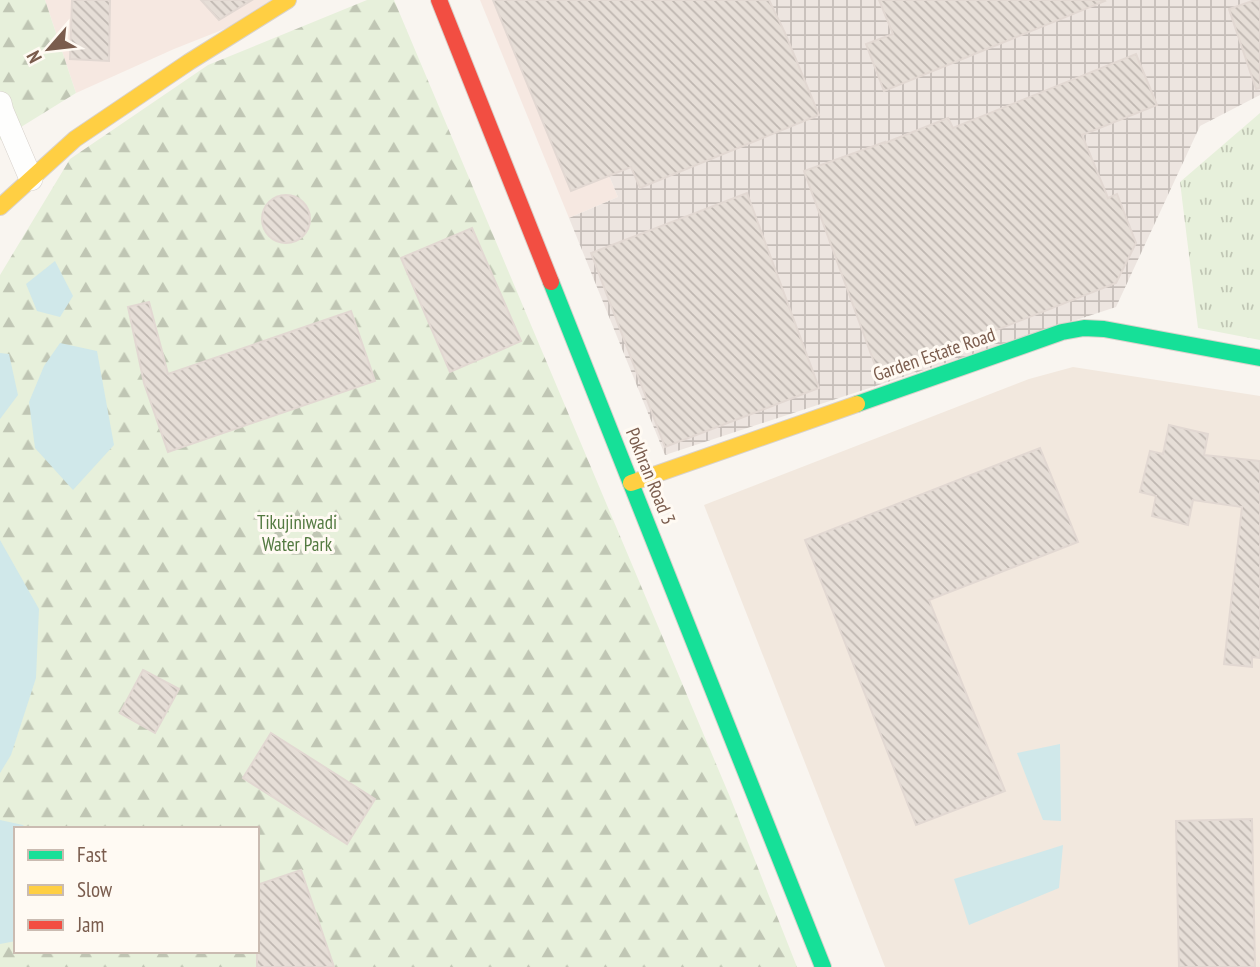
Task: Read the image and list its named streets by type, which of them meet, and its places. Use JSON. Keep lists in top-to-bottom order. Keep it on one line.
{"streets":{"street":["Garden Estate Road","Pokhran Road 3"]},"crossings":[["Garden Estate Road","Pokhran Road 3"]],"parks":["Tikujiniwadi Water Park"],"legend":["Fast","Slow","Jam"],"north":"bottom left"}
